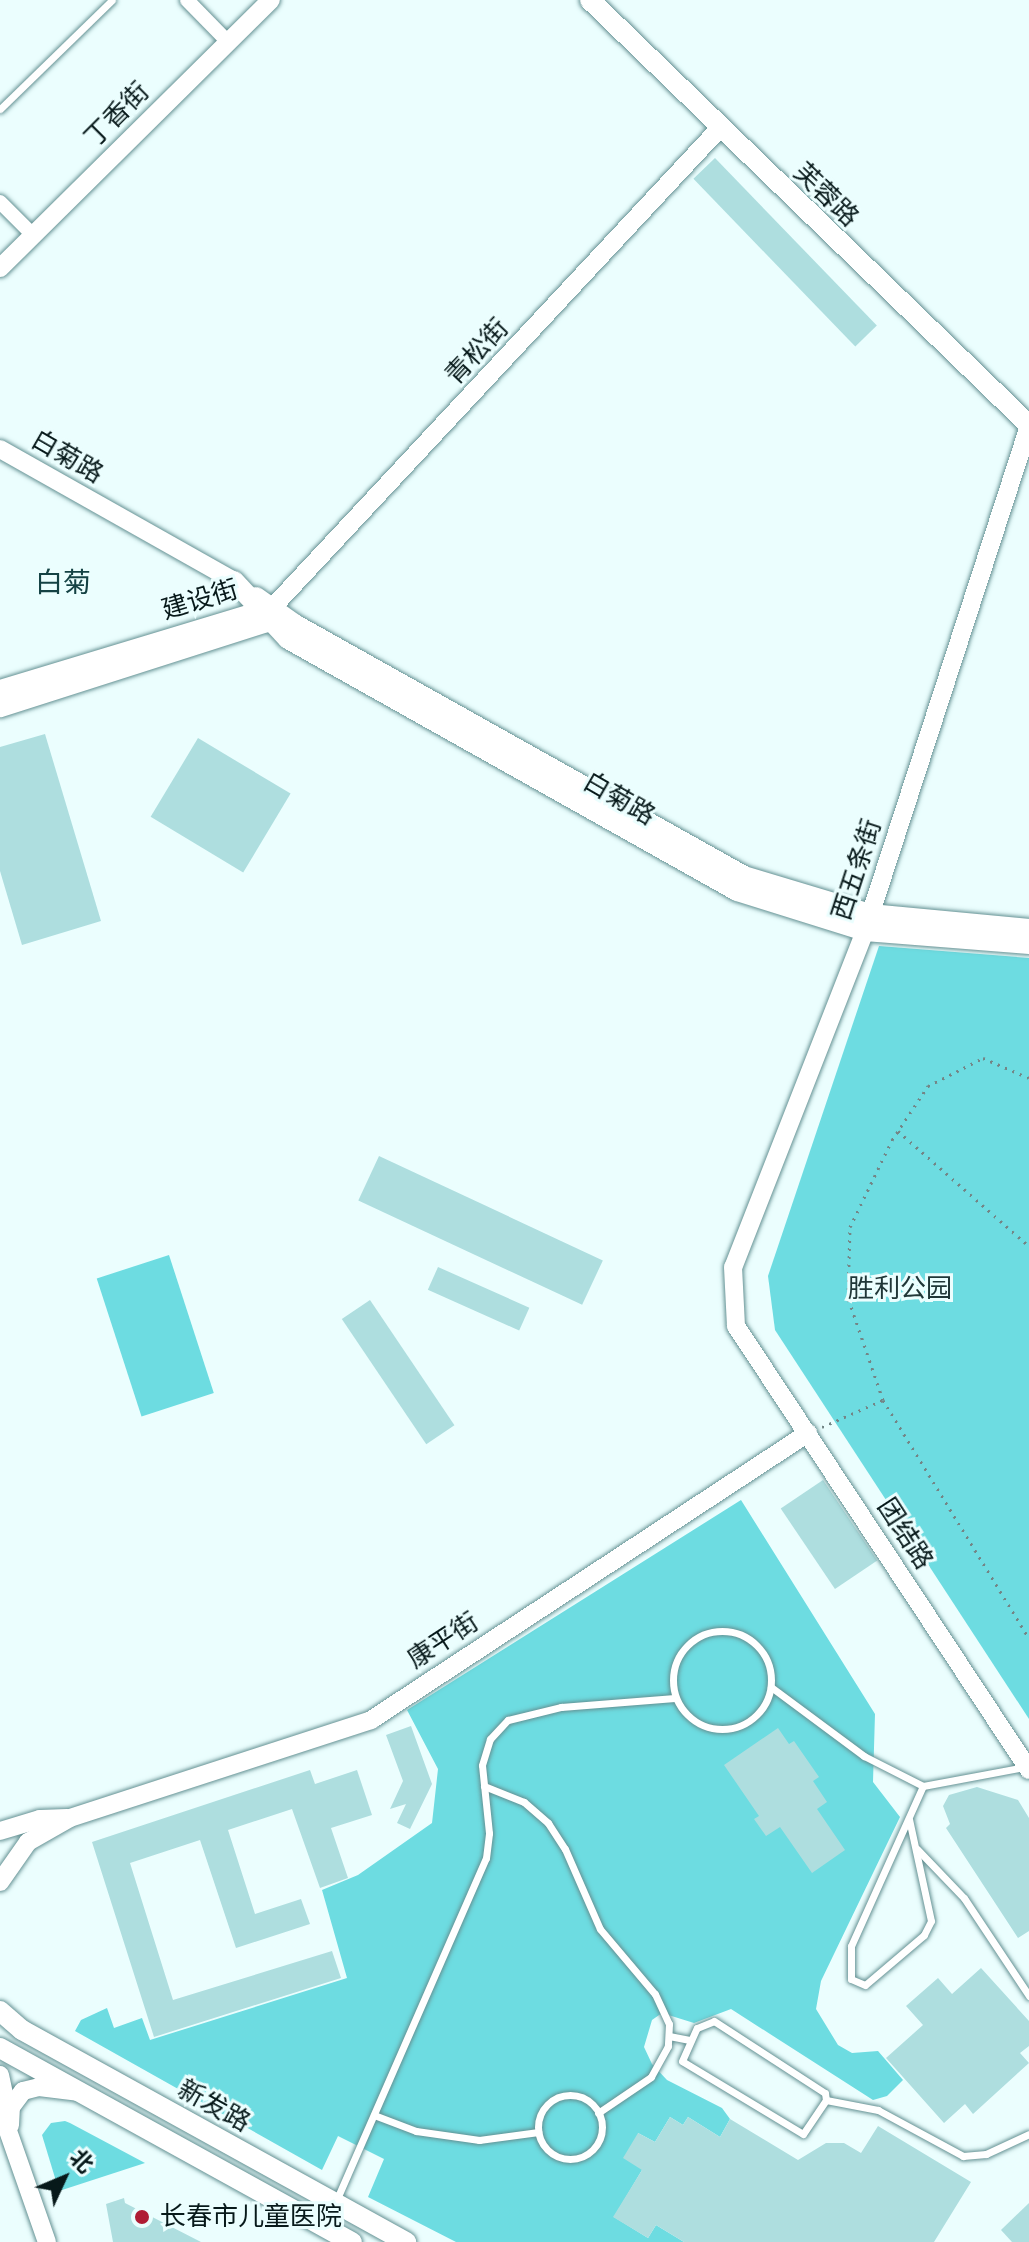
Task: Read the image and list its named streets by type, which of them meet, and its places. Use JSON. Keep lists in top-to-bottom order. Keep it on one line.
{"streets":{"main road":["芙蓉路","白菊路","建设街","新发路"],"street":["丁香街","青松街","西五条街","团结路","康平街"]},"crossings":[["芙蓉路","青松街"],["芙蓉路","西五条街"],["青松街","白菊路"],["青松街","建设街"],["白菊路","建设街"],["白菊路","西五条街"],["西五条街","团结路"],["团结路","康平街"]],"districts":["白菊"],"parks":["胜利公园"],"places":["长春市儿童医院"],"north":"top right"}
